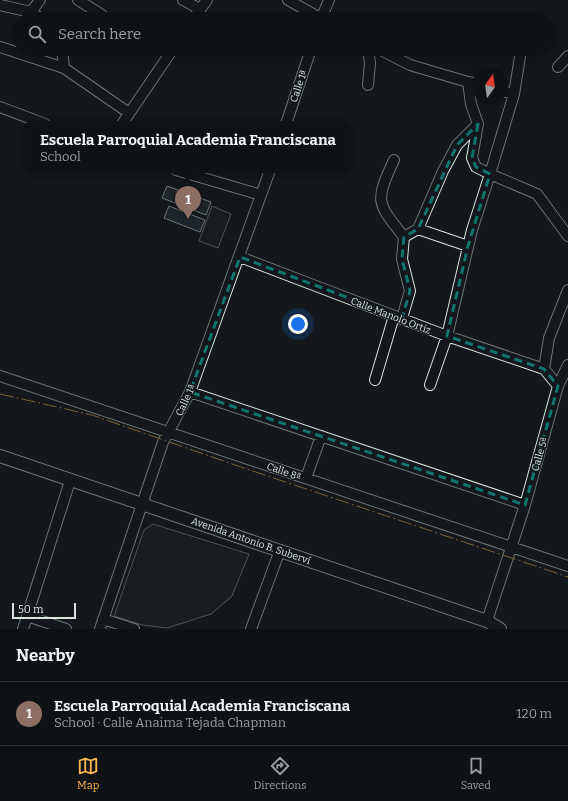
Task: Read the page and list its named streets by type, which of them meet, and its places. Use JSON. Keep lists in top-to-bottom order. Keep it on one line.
{"streets":{"main road":["Avenida Antonio B. Suberví"],"street":["Calle 1ª","Calle Manolo Ortiz","Calle 5ª","Calle 8ª"]},"crossings":[["Calle 1ª","Calle Manolo Ortiz"],["Calle 1ª","Calle 8ª"],["Calle 1ª","Avenida Antonio B. Suberví"],["Calle 5ª","Calle 8ª"],["Calle 5ª","Avenida Antonio B. Suberví"]],"scale_bar":"50 m","north":"top","page":{"search":"Search here","popup":["Escuela Parroquial Academia Franciscana","School"],"pins":"1","scale":"50 m","heading":"Nearby","list":[{"mark":"1","name":"Escuela Parroquial Academia Franciscana","note":"School · Calle Anaima Tejada Chapman","value":"120 m"}],"nav":["Map","Directions","Saved"]}}
